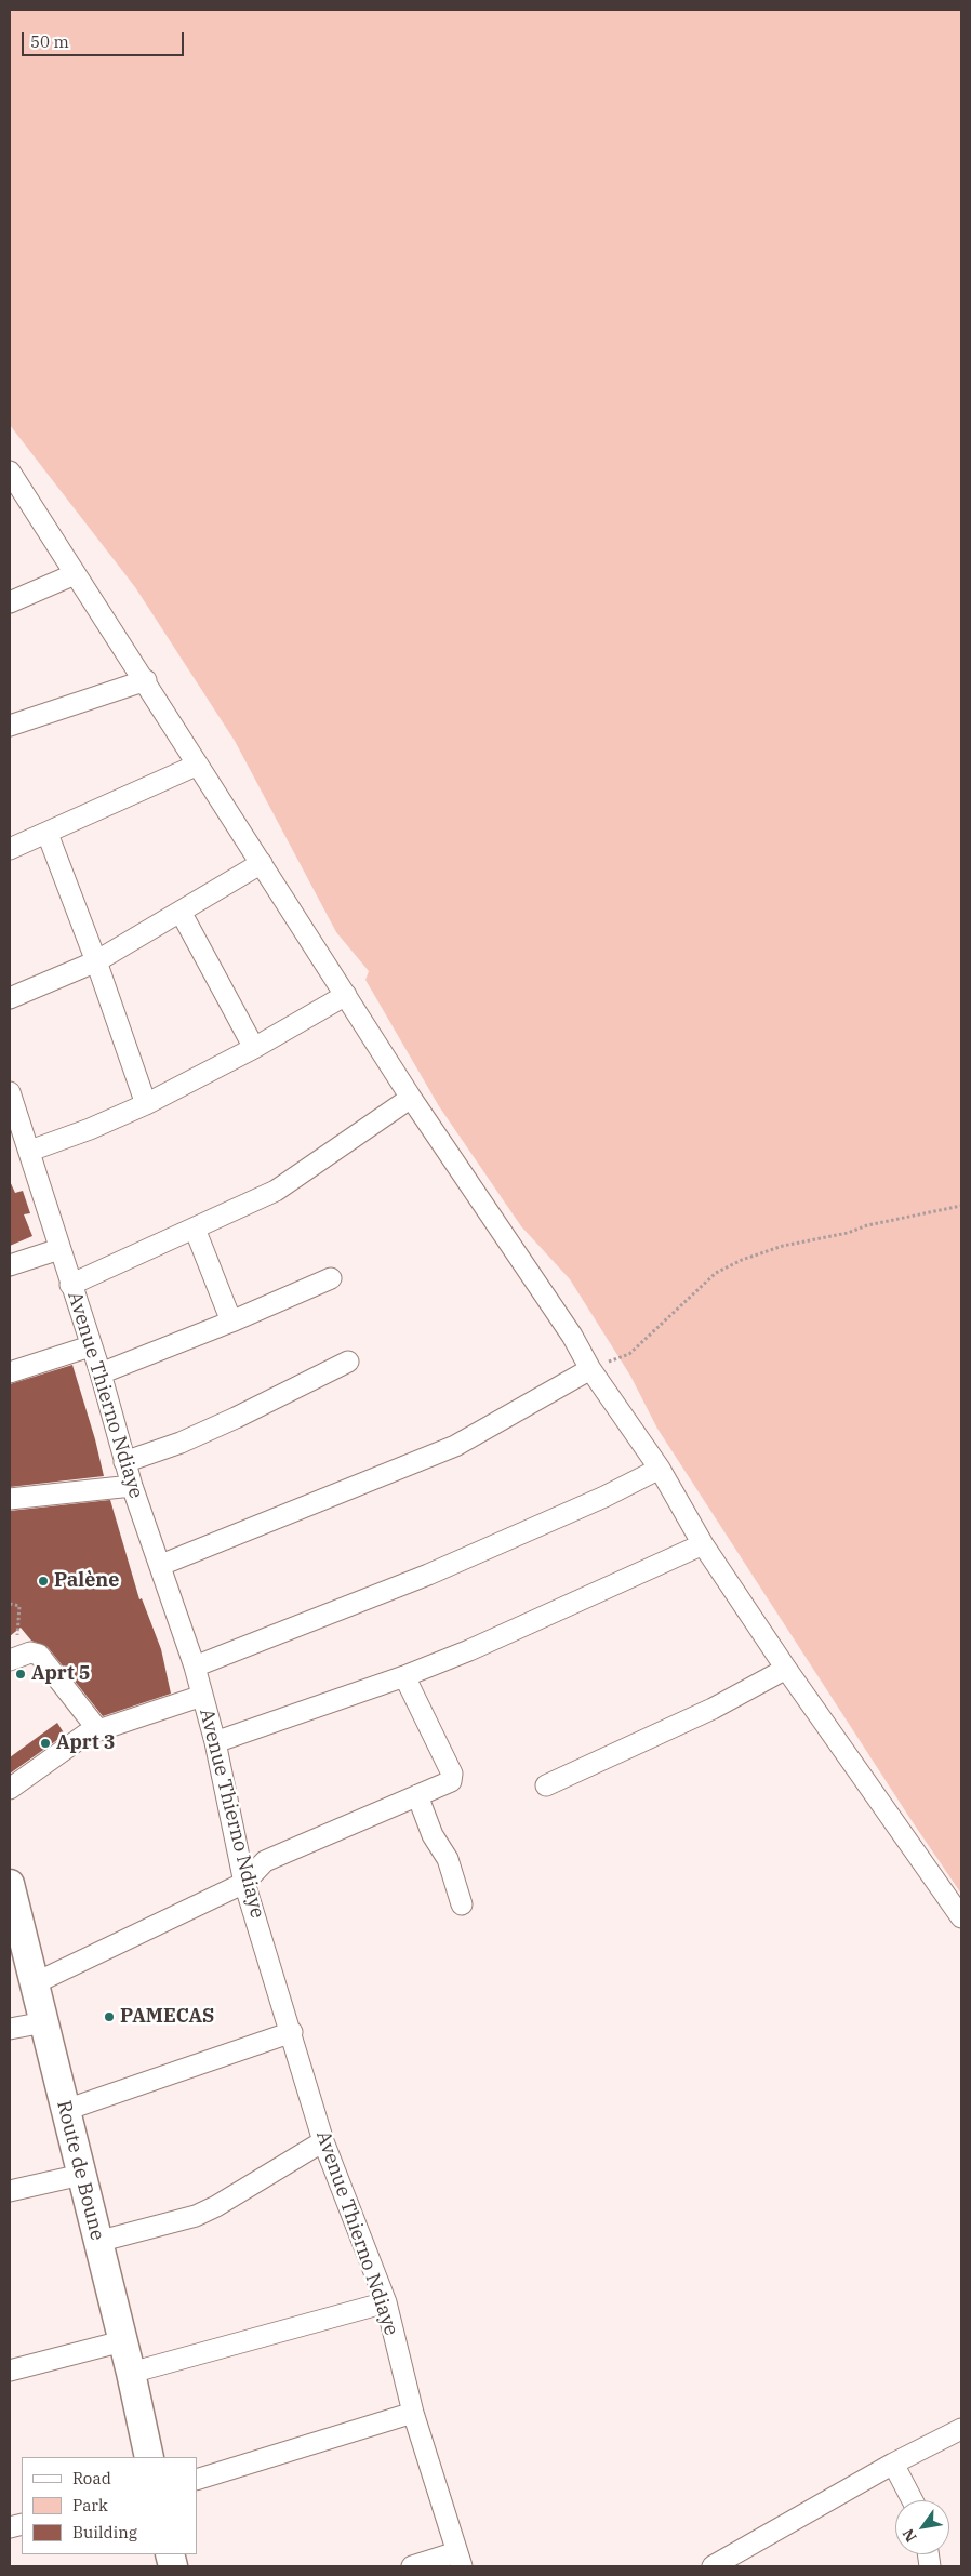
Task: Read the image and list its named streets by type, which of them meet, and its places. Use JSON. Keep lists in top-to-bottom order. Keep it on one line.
{"streets":{"street":["Avenue Thierno Ndiaye","Route de Boune"]},"places":["Palène","Aprt 5","Aprt 3","PAMECAS"],"legend":["Road","Park","Building"],"scale_bar":"50 m","north":"bottom left"}
